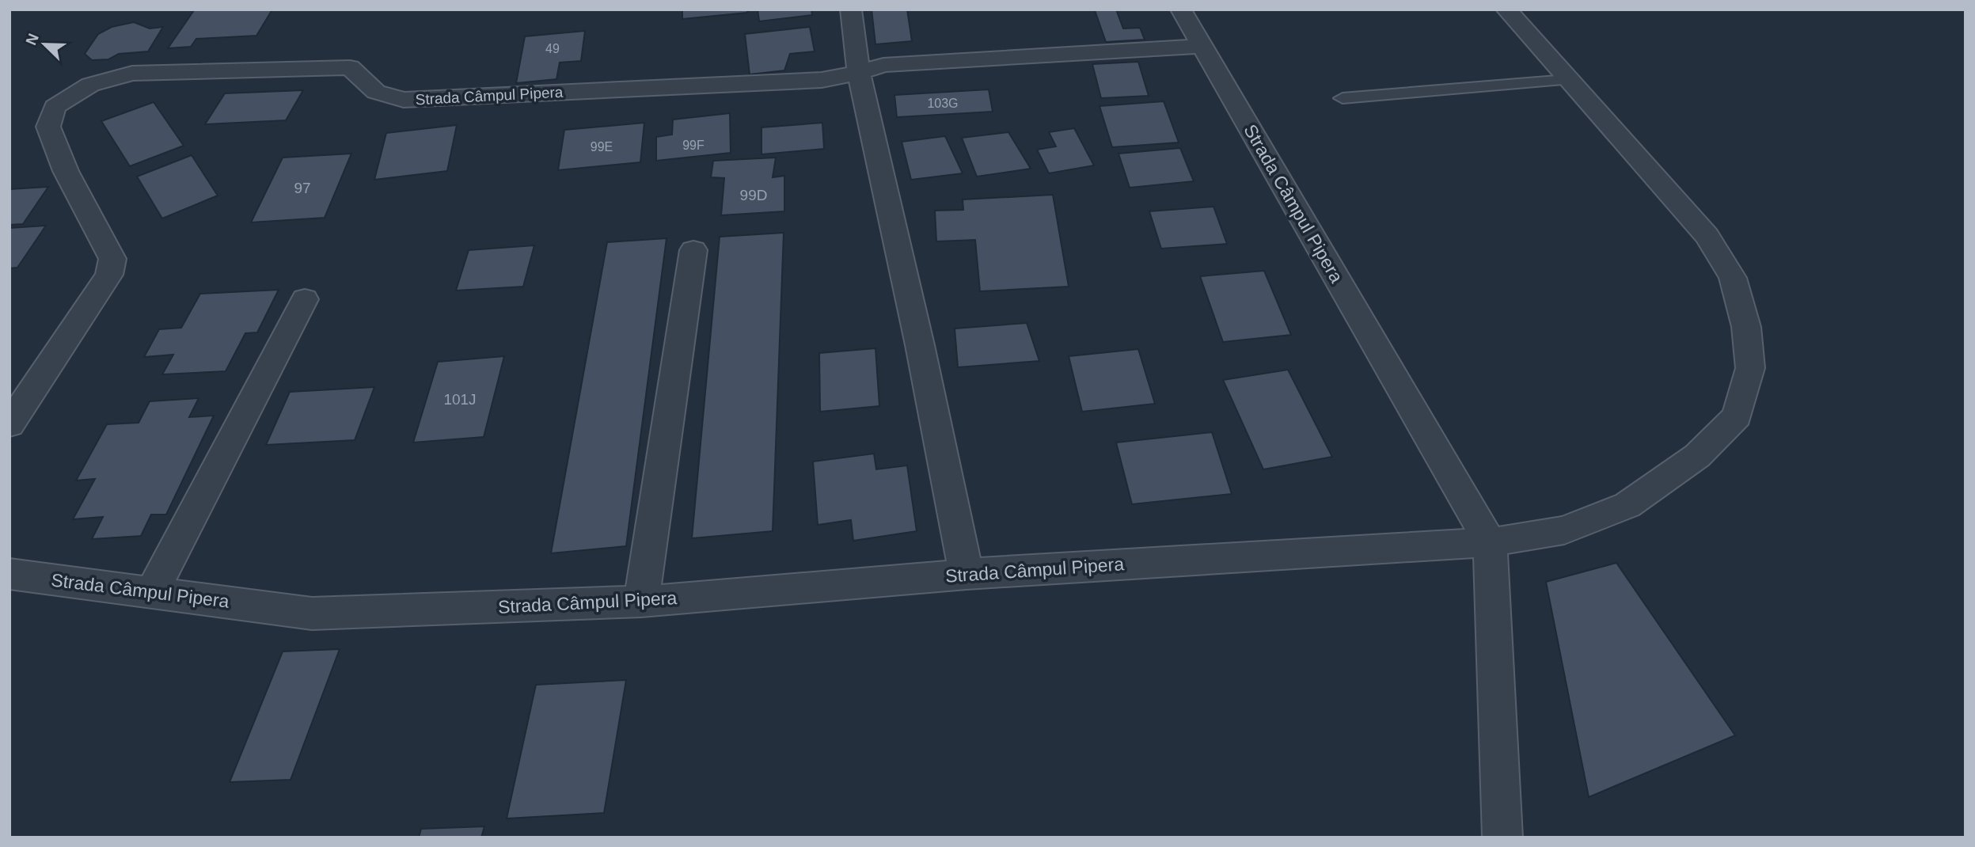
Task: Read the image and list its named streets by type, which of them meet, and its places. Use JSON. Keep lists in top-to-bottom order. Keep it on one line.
{"streets":{"street":["Strada Câmpul Pipera"]},"house_numbers":["49","103G","99F","99E","97","99D","101J"],"north":"top left"}
